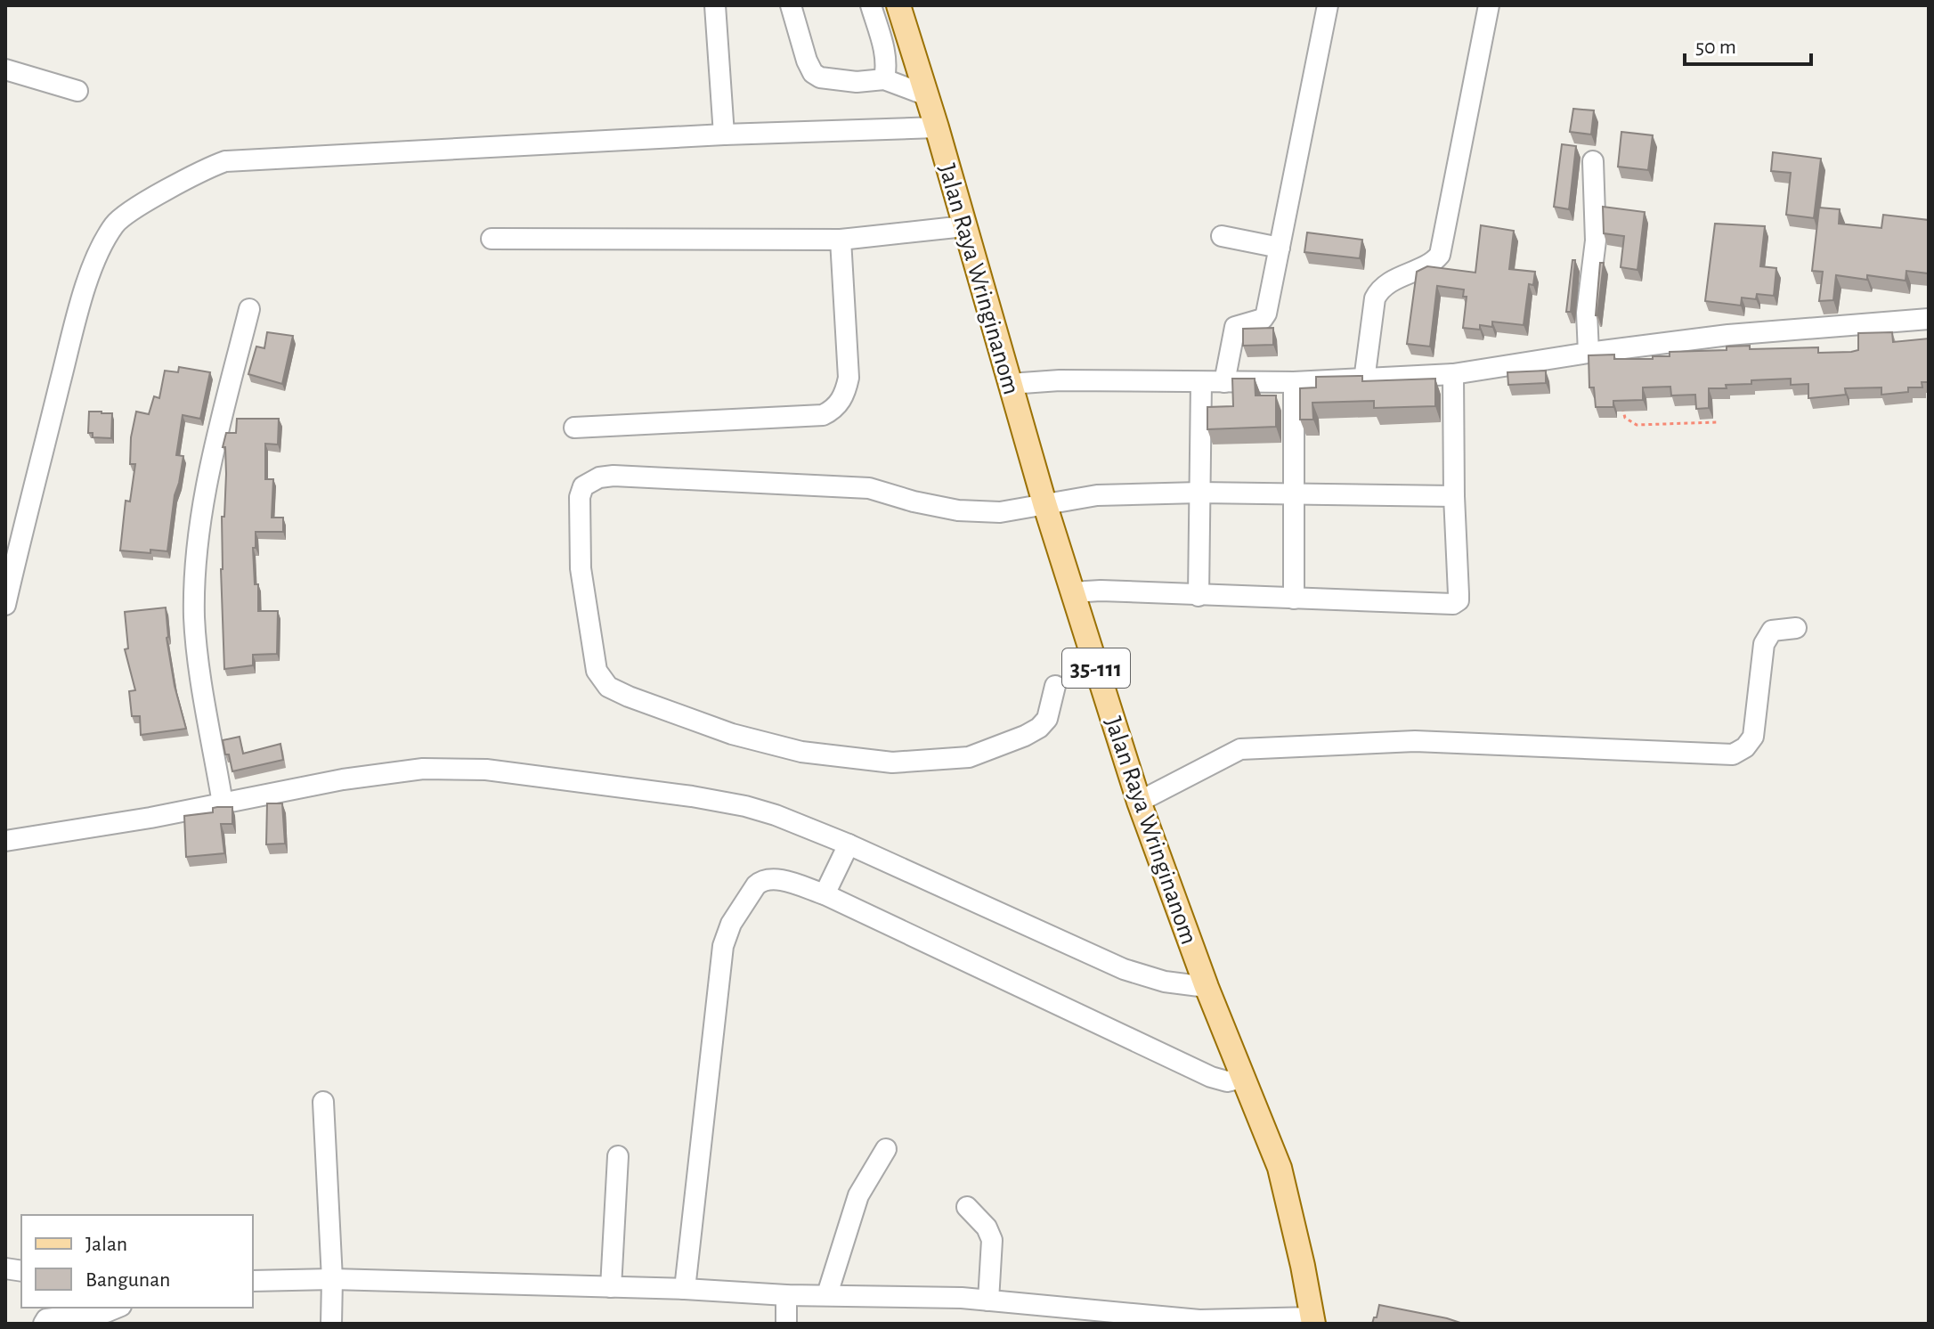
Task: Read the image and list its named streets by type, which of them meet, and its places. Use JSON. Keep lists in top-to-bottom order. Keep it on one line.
{"streets":{"main road":["Jalan Raya Wringinanom","35-111"]},"legend":["Jalan","Bangunan"],"scale_bar":"50 m"}
